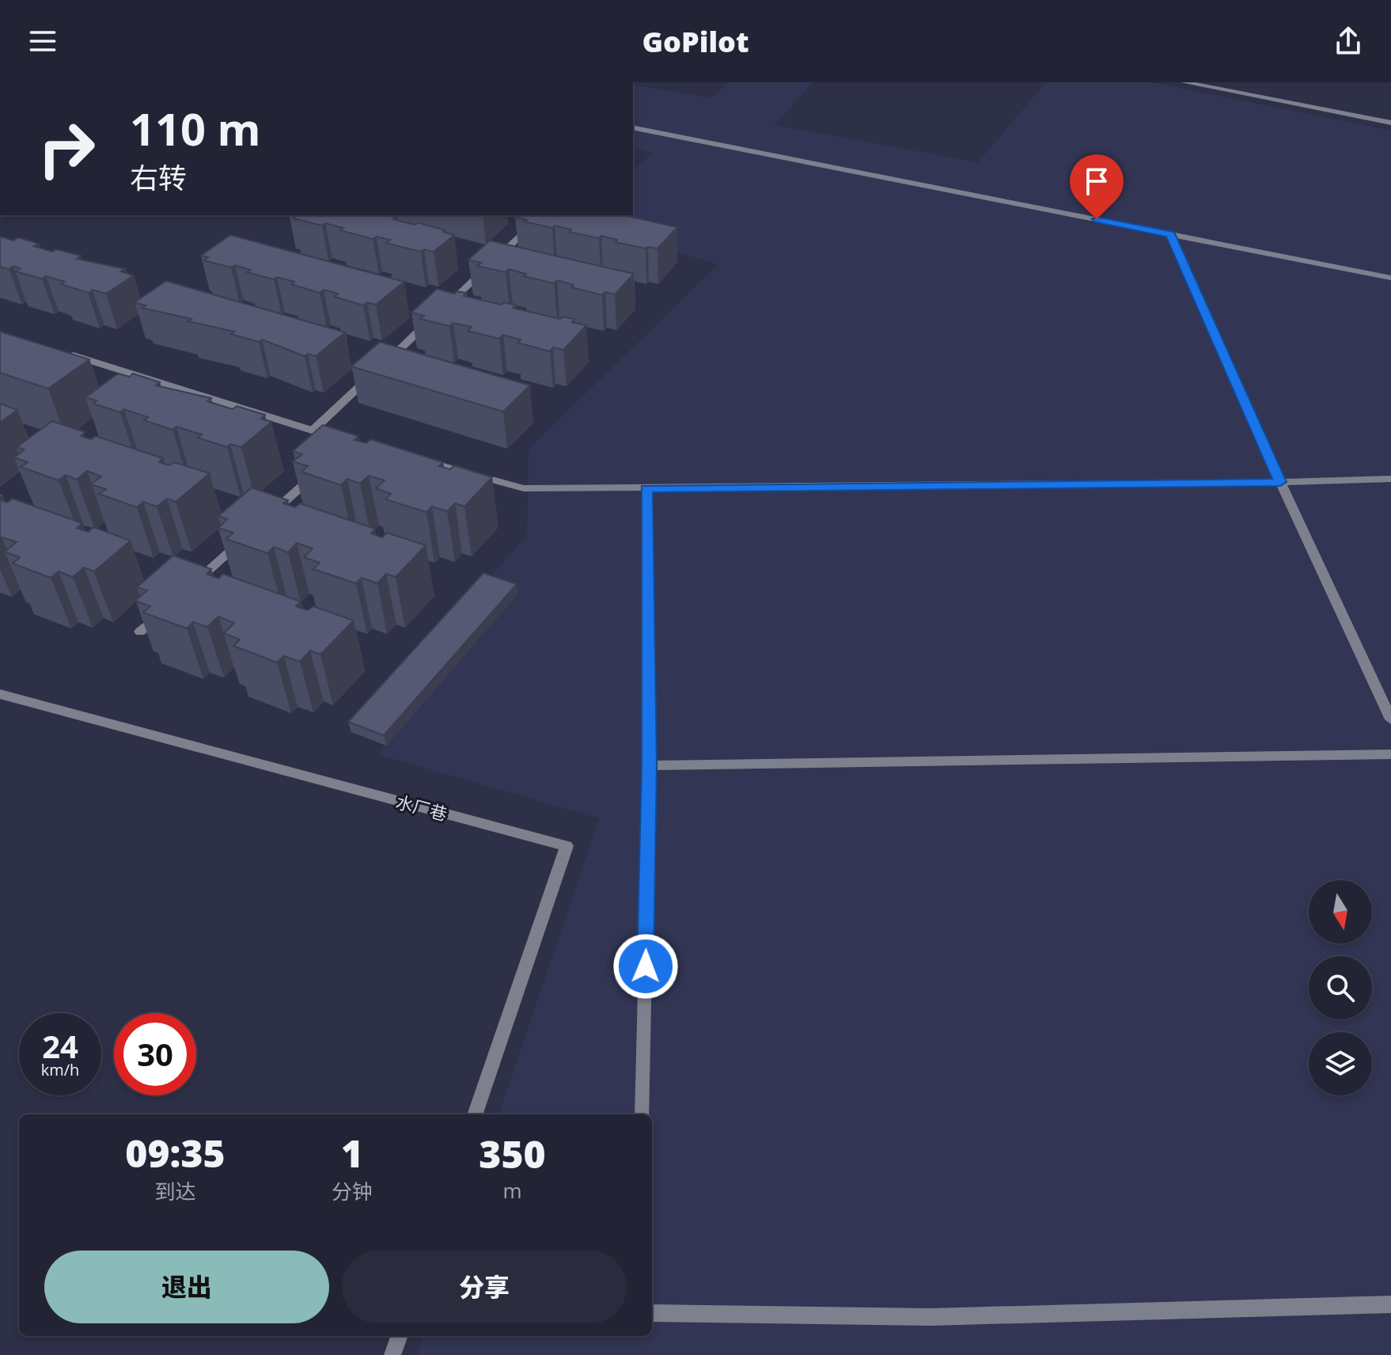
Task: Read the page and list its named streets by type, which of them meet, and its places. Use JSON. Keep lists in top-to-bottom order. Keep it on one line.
{"streets":{"street":["水厂巷"]},"north":"bottom","page":{"header":"GoPilot","turn":["110 m","右转"],"speed":"24 km/h","limit":"30","eta":["09:35","到达","1","分钟","350","m"],"buttons":["退出","分享"]}}
